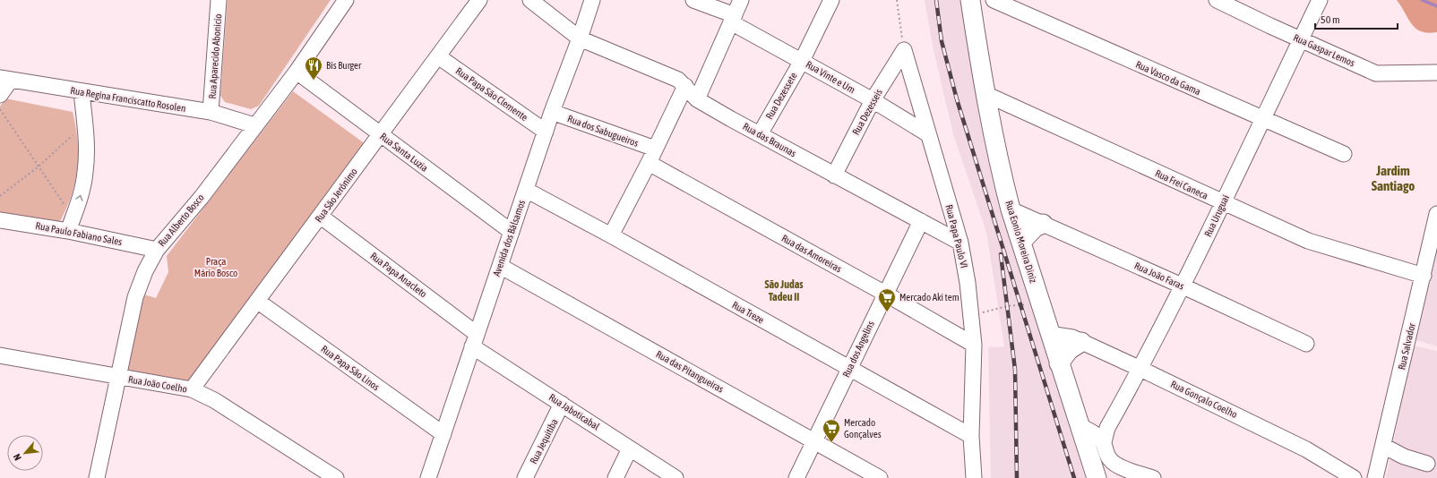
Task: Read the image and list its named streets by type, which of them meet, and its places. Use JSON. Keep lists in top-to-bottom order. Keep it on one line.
{"streets":{"main road":["Rua Eonio Moreira Diniz"],"street":["Rua Gaspar Lemos","Rua Aparecido Abonicio","Rua Vinte e Um","Rua Vasco da Gama","Rua Papa São Clemente","Rua Dezessete","Rua Regina Franciscatto Rosolen","Rua Dezesseis","Rua dos Sabugueiros","Rua das Braunas","Rua Santa Luzia","Rua Frei Caneca","Rua São Jerónimo","Rua Uruguai","Rua Alberto Bosco","Rua Paulo Fabiano Sales","Rua Papa Paulo VI","Avenida dos Bálsamos","Rua das Amoreiras","Rua Papa Anacleto","Rua João Faras","Rua Treze","Rua Salvador","Rua dos Angelins","Rua Papa São Linos","Rua das Pitangueiras","Rua João Coelho","Rua Gonçalo Coelho","Rua Jaboticabal","Rua Jequitiba"]},"crossings":[["Rua Gaspar Lemos","Rua Uruguai"],["Rua Aparecido Abonicio","Rua Regina Franciscatto Rosolen"],["Rua Vinte e Um","Rua Dezessete"],["Rua Vinte e Um","Rua Dezesseis"],["Rua Vinte e Um","Rua Papa Paulo VI"],["Rua Vasco da Gama","Rua Uruguai"],["Rua Papa São Clemente","Rua São Jerónimo"],["Rua Papa São Clemente","Avenida dos Bálsamos"],["Rua Dezessete","Rua das Braunas"],["Rua Regina Franciscatto Rosolen","Rua Alberto Bosco"],["Rua Dezesseis","Rua das Braunas"],["Rua Dezesseis","Rua Papa Paulo VI"],["Rua dos Sabugueiros","Avenida dos Bálsamos"],["Rua das Braunas","Rua Papa Paulo VI"],["Rua das Braunas","Avenida dos Bálsamos"],["Rua das Braunas","Rua dos Angelins"],["Rua Santa Luzia","Rua São Jerónimo"],["Rua Santa Luzia","Rua Alberto Bosco"],["Rua Santa Luzia","Avenida dos Bálsamos"],["Rua Frei Caneca","Rua Uruguai"],["Rua Frei Caneca","Rua Eonio Moreira Diniz"],["Rua Frei Caneca","Rua Salvador"],["Rua São Jerónimo","Rua Papa Anacleto"],["Rua São Jerónimo","Rua Papa São Linos"],["Rua São Jerónimo","Rua João Coelho"],["Rua Uruguai","Rua João Faras"],["Rua Uruguai","Rua Gonçalo Coelho"],["Rua Alberto Bosco","Rua Paulo Fabiano Sales"],["Rua Alberto Bosco","Rua João Coelho"],["Rua Papa Paulo VI","Rua das Amoreiras"],["Rua Papa Paulo VI","Rua Treze"],["Avenida dos Bálsamos","Rua Papa Anacleto"],["Avenida dos Bálsamos","Rua Treze"],["Avenida dos Bálsamos","Rua Papa São Linos"],["Avenida dos Bálsamos","Rua das Pitangueiras"],["Avenida dos Bálsamos","Rua Jaboticabal"],["Rua Eonio Moreira Diniz","Rua João Faras"],["Rua Eonio Moreira Diniz","Rua Gonçalo Coelho"],["Rua das Amoreiras","Rua dos Angelins"],["Rua Papa Anacleto","Rua Jaboticabal"],["Rua Treze","Rua dos Angelins"],["Rua dos Angelins","Rua das Pitangueiras"],["Rua Jaboticabal","Rua Jequitiba"]],"districts":["Jardim Santiago","São Judas Tadeu II"],"parks":["Praça Mário Bosco"],"places":{"restaurant":["Bis Burger"],"supermarket":["Mercado Aki tem","Mercado Gonçalves"]},"scale_bar":"50 m","north":"bottom left"}
